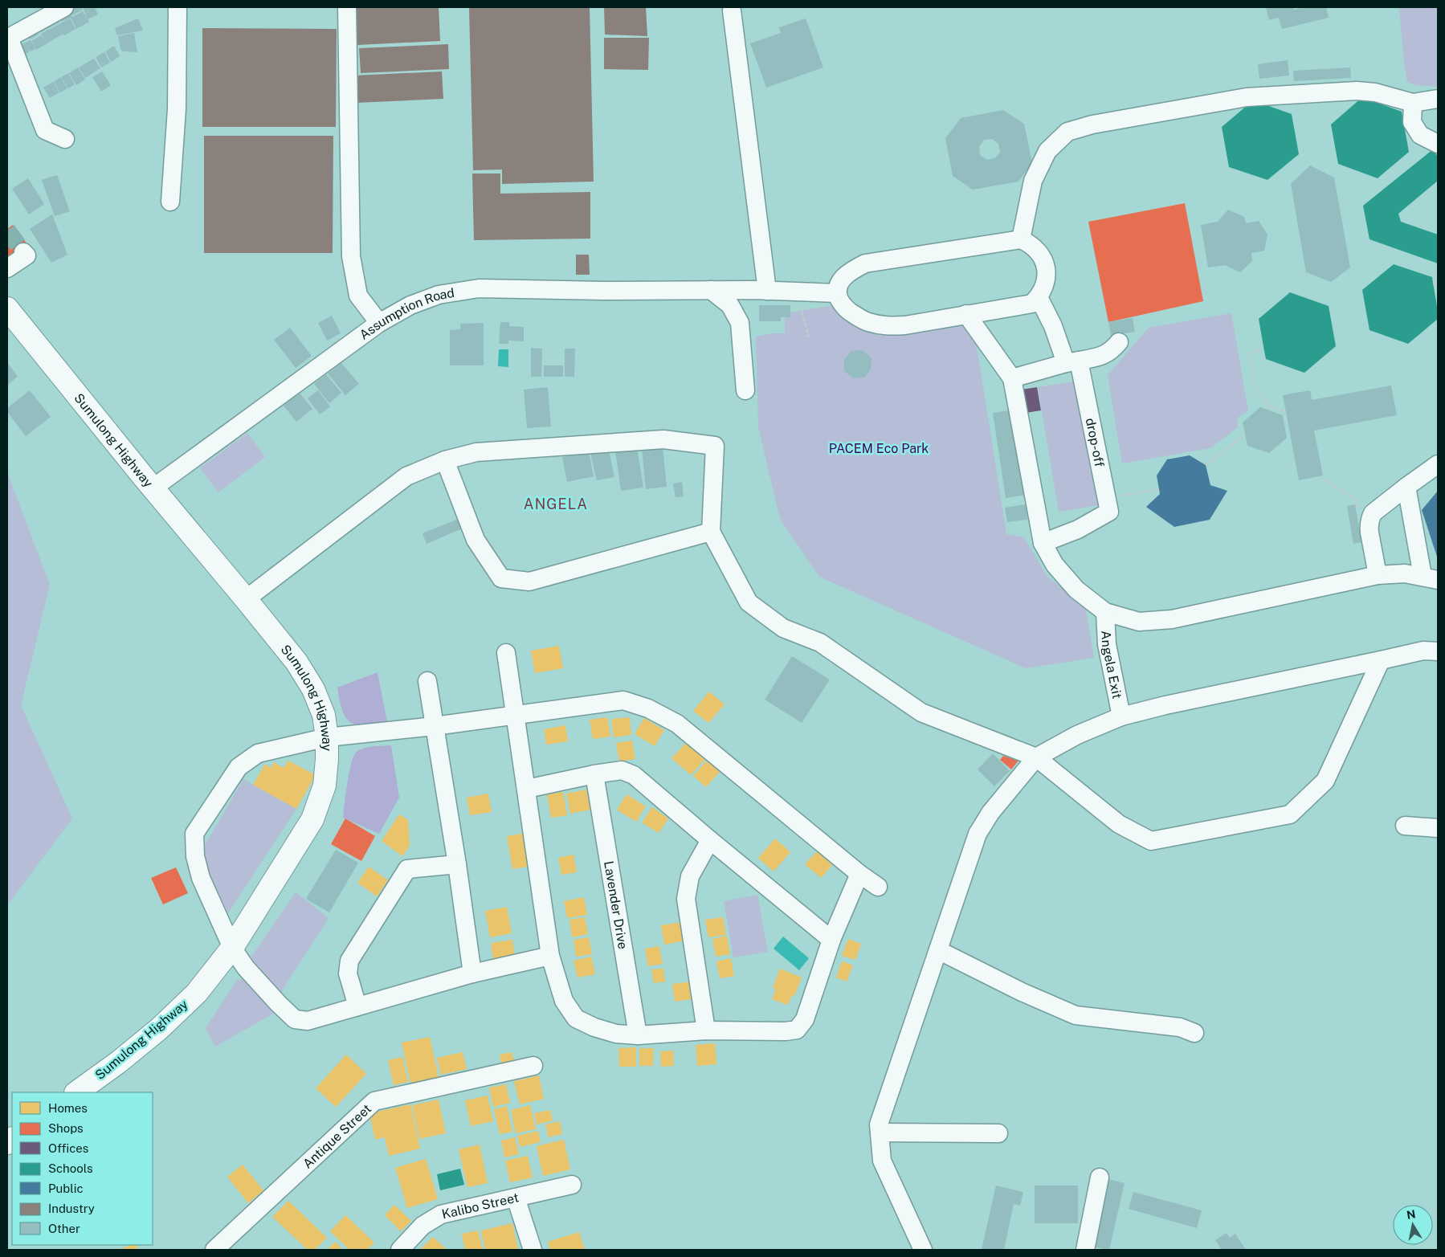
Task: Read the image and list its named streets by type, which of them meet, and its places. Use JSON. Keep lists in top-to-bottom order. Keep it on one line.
{"streets":{"main road":["Sumulong Highway"],"street":["Assumption Road","drop-off","Angela Exit","Lavender Drive","Antique Street","Kalibo Street"]},"crossings":[["Assumption Road","Sumulong Highway"]],"districts":["ANGELA"],"parks":["PACEM Eco Park"],"legend":["Homes","Shops","Offices","Schools","Public","Industry","Other"],"north":"top"}
